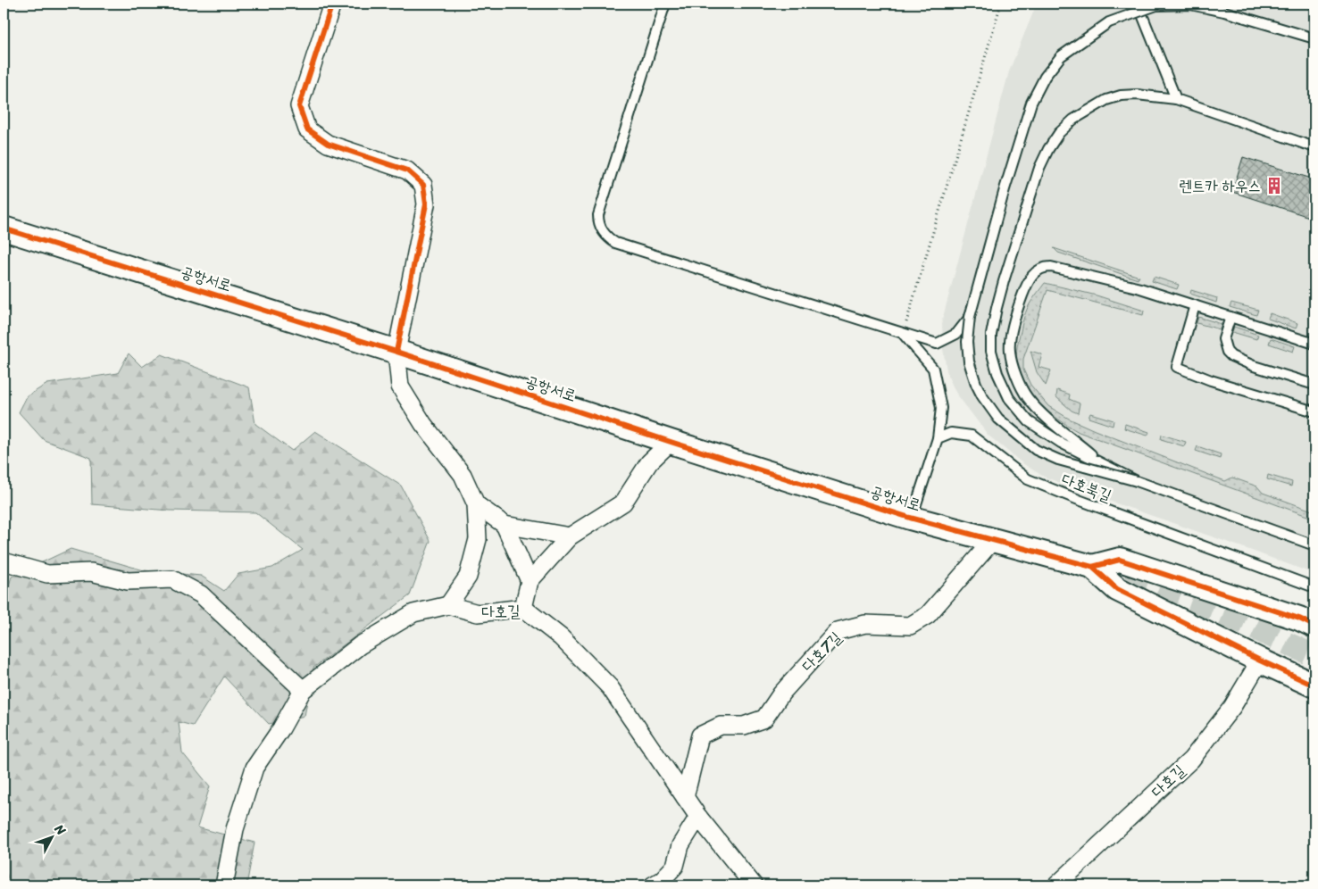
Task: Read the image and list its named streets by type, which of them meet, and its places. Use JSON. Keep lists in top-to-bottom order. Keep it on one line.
{"streets":{"street":["공항서로","다호길","다호7길"],"lane":["다호북길"]},"crossings":[["공항서로","다호7길"],["다호길","다호7길"]],"places":{"building":["렌트카 하우스"]},"north":"top right"}
